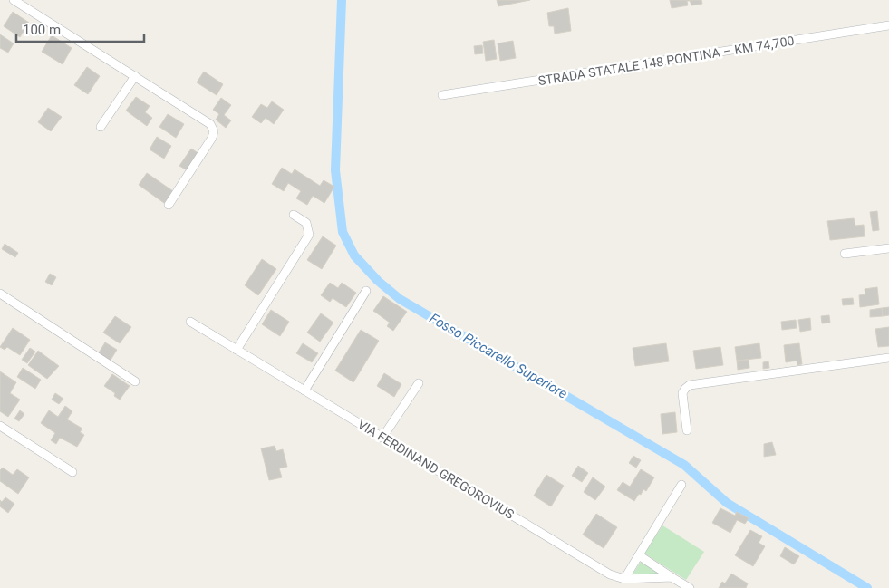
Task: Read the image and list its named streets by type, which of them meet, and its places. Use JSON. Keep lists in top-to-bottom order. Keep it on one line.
{"streets":{"street":["STRADA STATALE 148 PONTINA – KM 74,700","VIA FERDINAND GREGOROVIUS"]},"water":["Fosso Piccarello Superiore"],"scale_bar":"100 m"}
